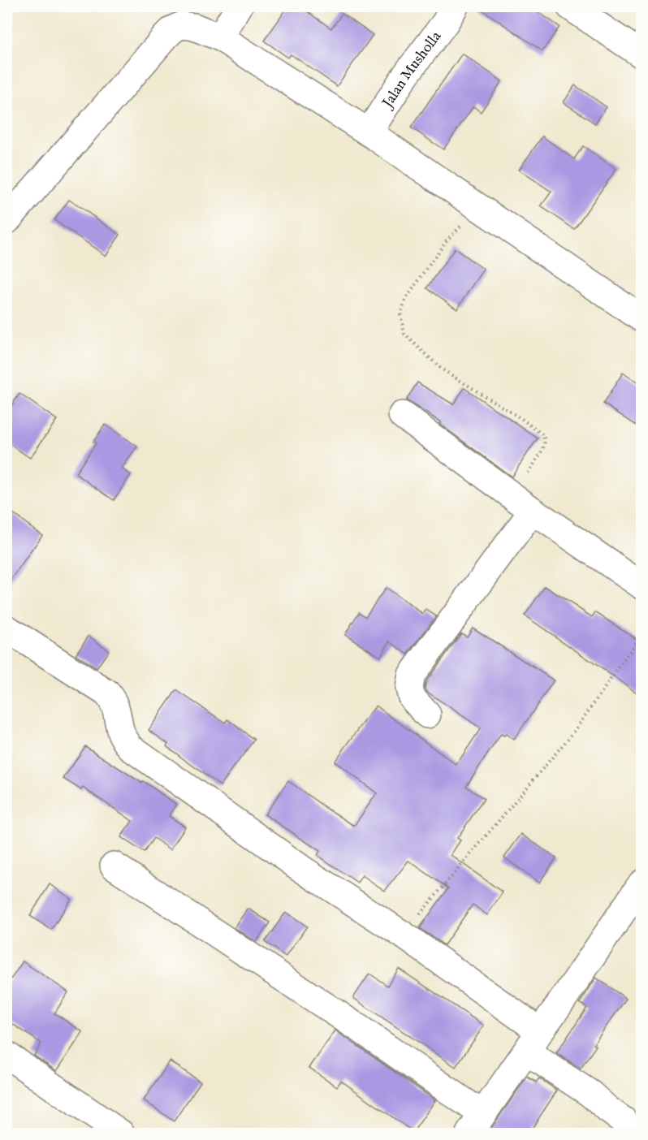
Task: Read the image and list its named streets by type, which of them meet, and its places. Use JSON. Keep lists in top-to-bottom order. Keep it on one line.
{"streets":{"street":["Jalan Musholla"]}}
